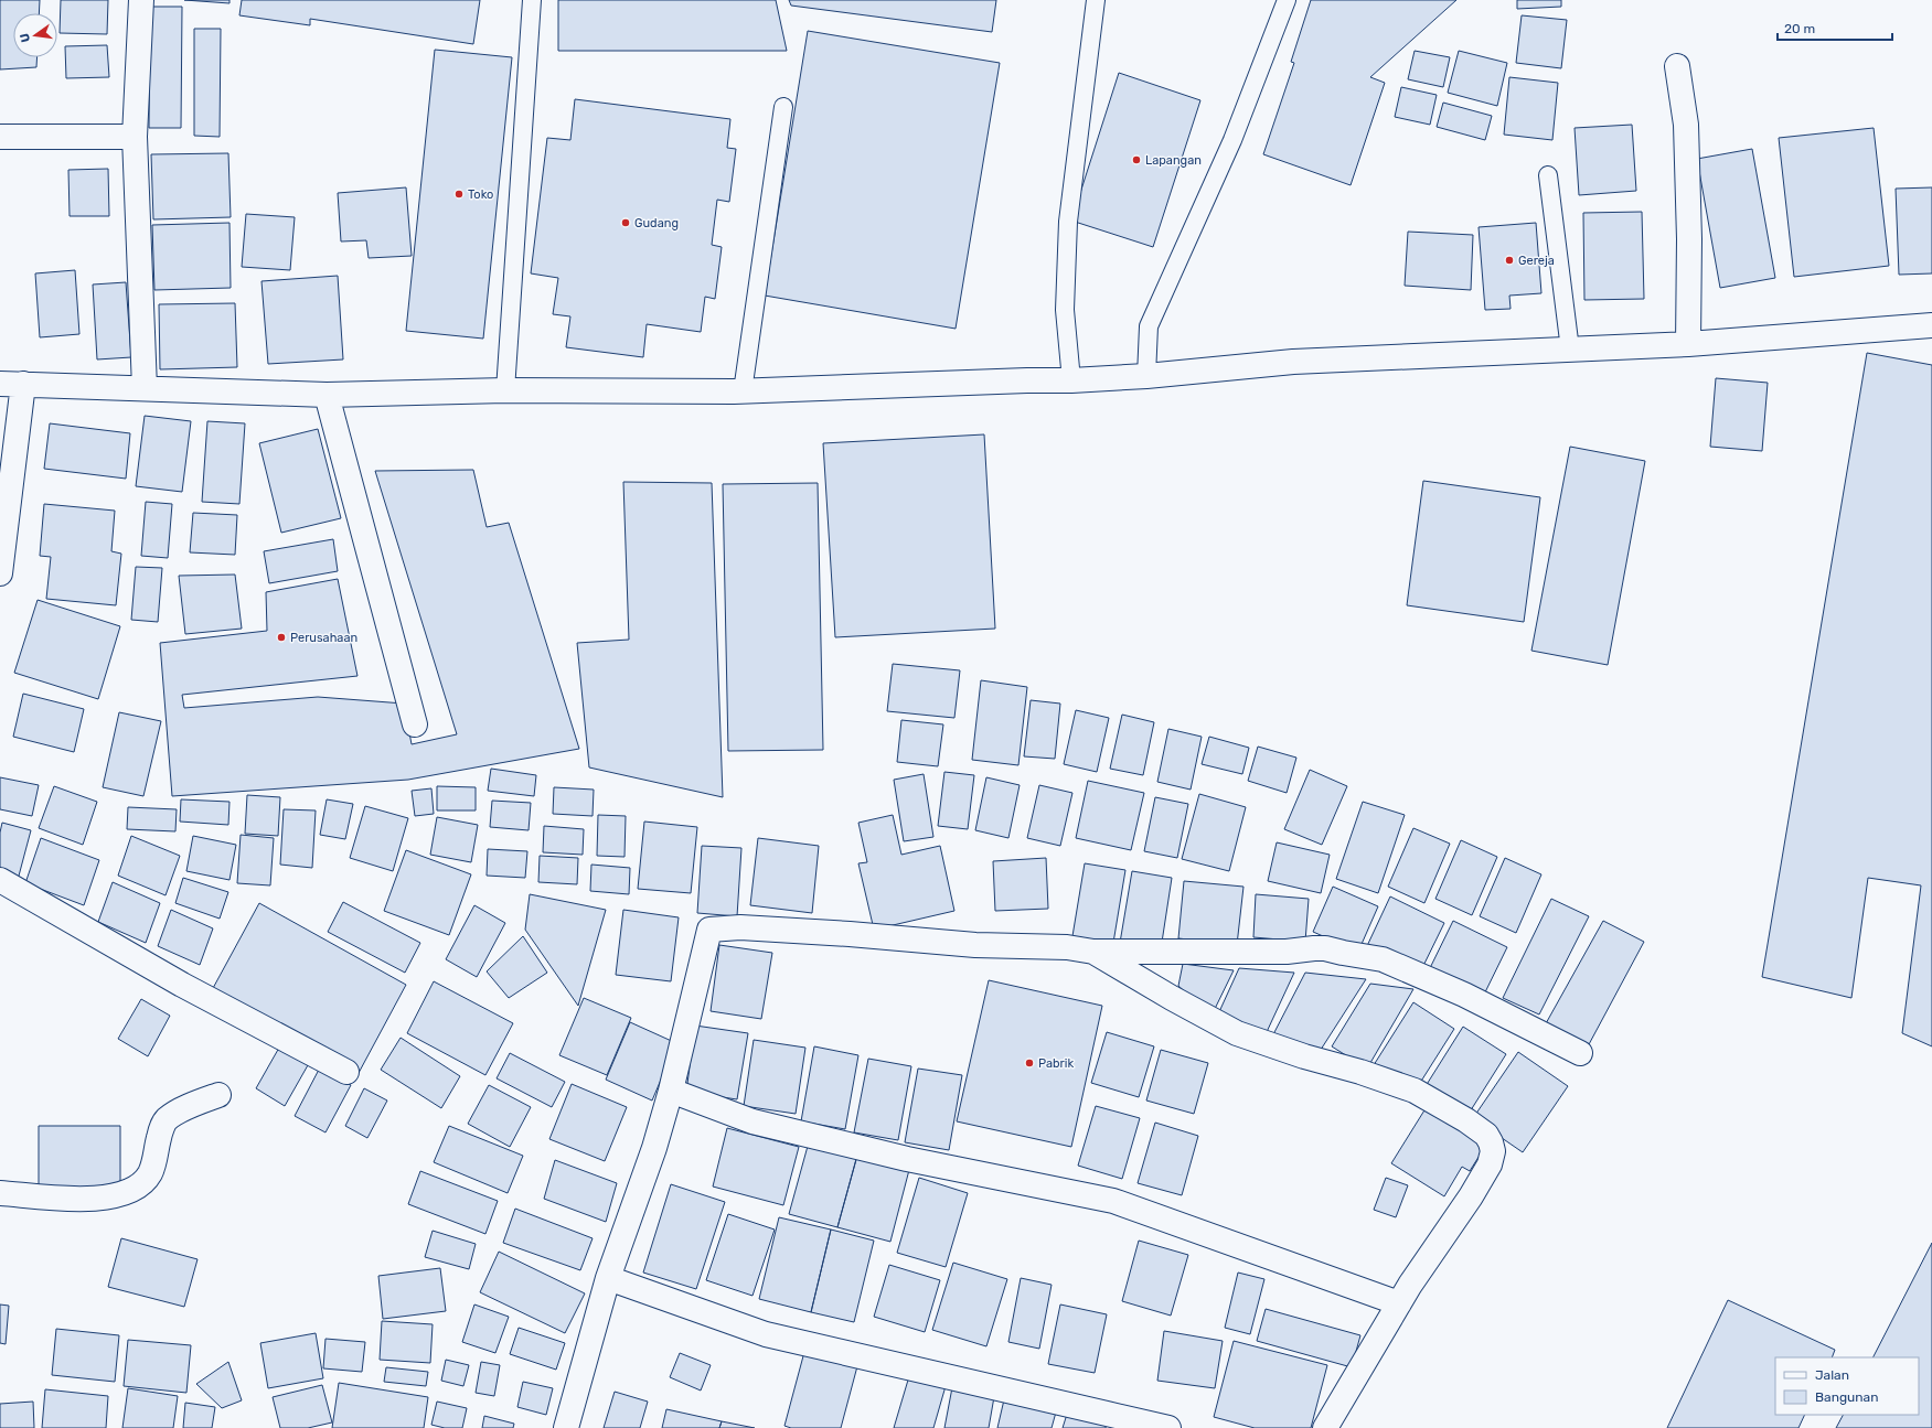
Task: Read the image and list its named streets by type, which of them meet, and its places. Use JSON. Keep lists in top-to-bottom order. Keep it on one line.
{"places":["Lapangan","Toko","Gudang","Gereja","Perusahaan","Pabrik"],"legend":["Jalan","Bangunan"],"scale_bar":"20 m","north":"left"}
